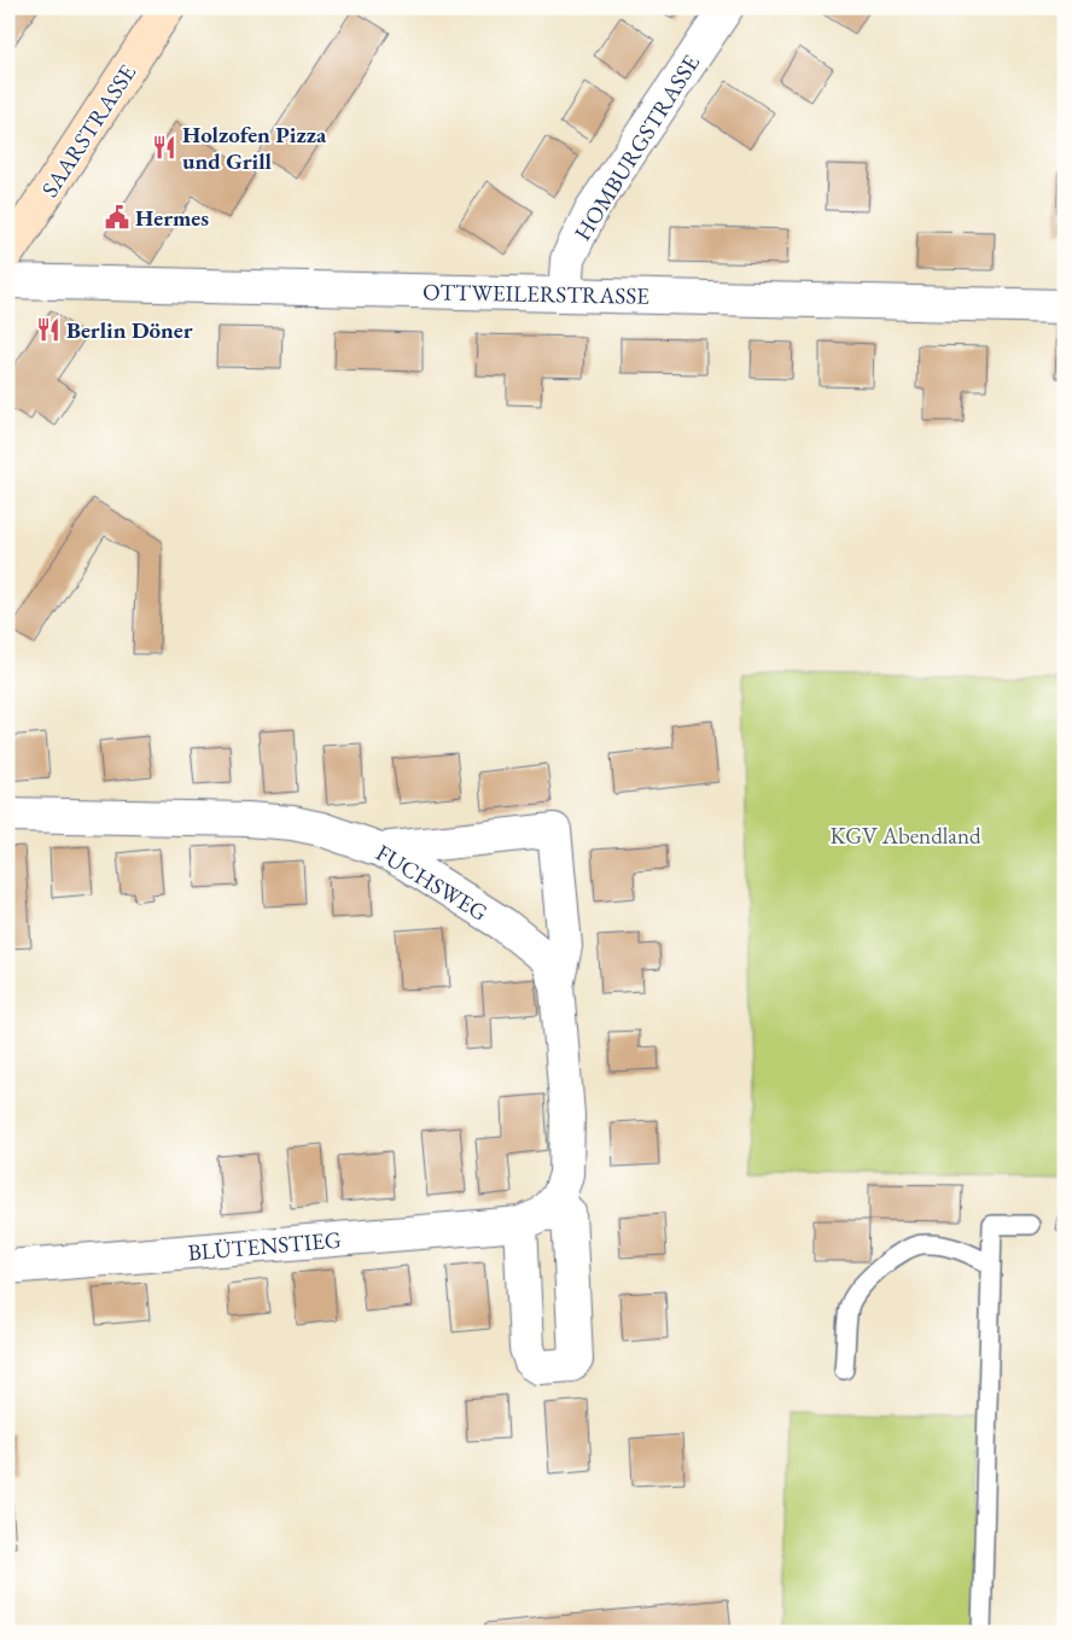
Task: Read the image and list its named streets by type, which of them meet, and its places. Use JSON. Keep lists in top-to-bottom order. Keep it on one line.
{"streets":{"street":["SAARSTRASSE","HOMBURGSTRASSE","OTTWEILERSTRASSE","FUCHSWEG","BLÜTENSTIEG"]},"crossings":[["HOMBURGSTRASSE","OTTWEILERSTRASSE"],["FUCHSWEG","BLÜTENSTIEG"]],"parks":["KGV Abendland"],"places":{"restaurant":["Holzofen Pizza und Grill","Berlin Döner"],"public building":["Hermes"]}}
